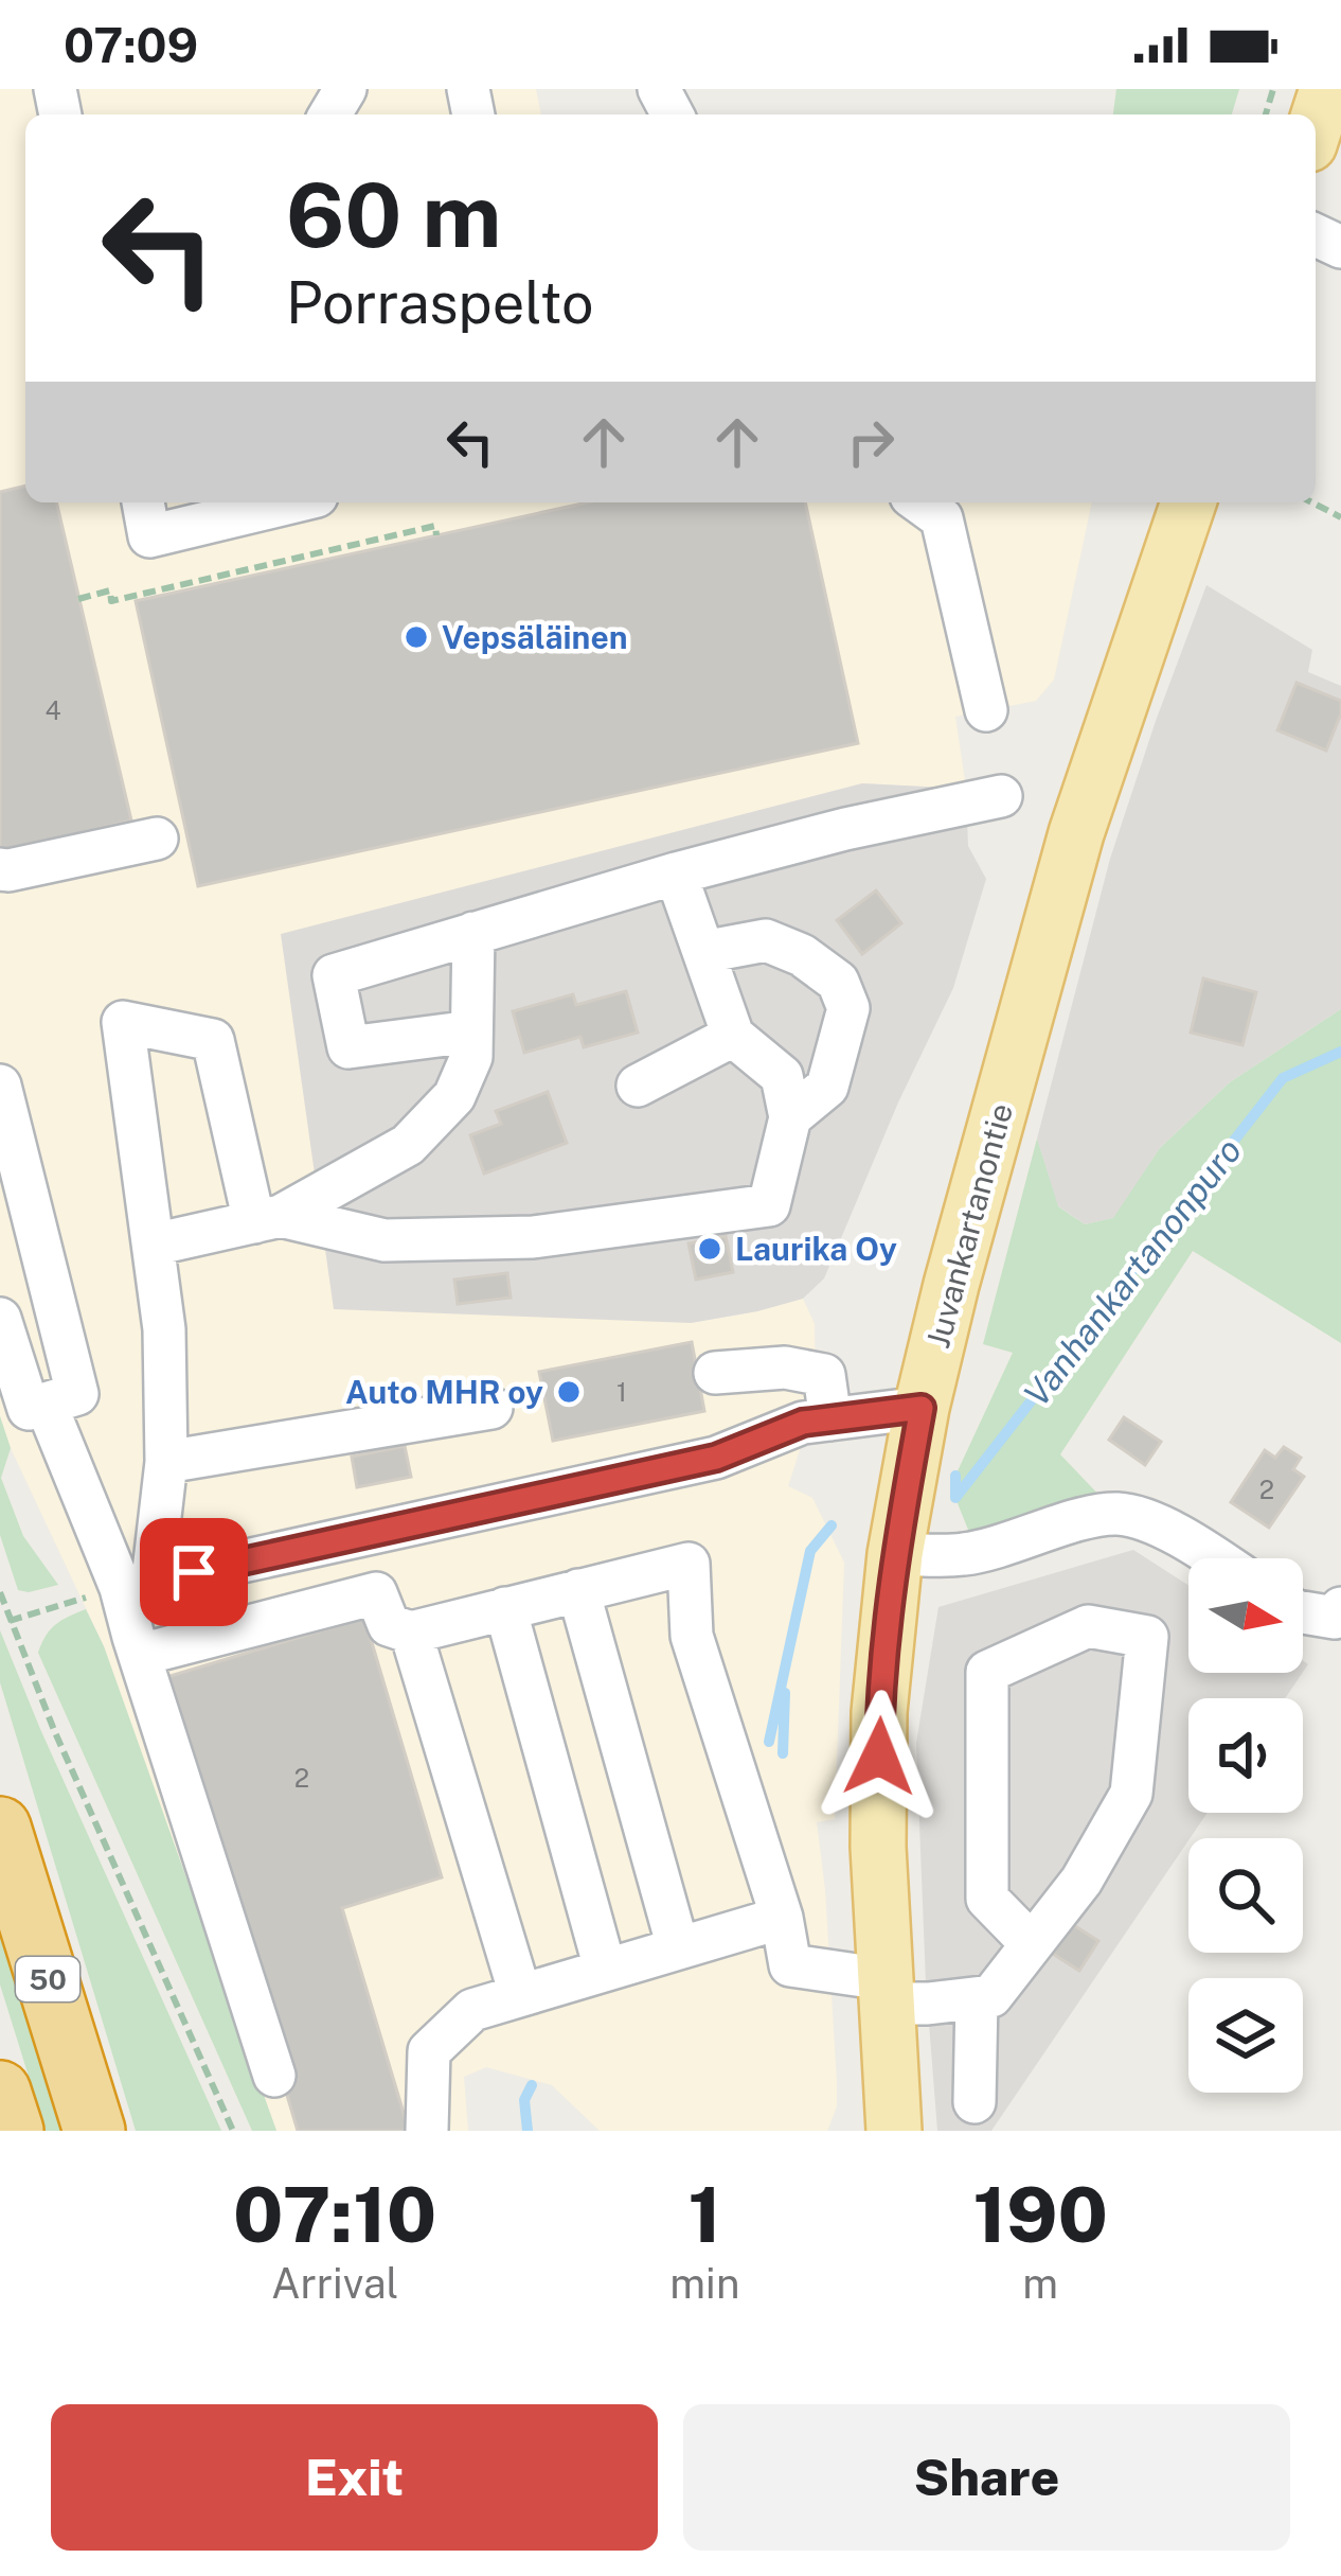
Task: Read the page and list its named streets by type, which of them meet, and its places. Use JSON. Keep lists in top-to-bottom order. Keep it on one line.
{"streets":{"highway":["50"],"main road":["Juvankartanontie"]},"water":["Vanhankartanonpuro"],"places":["Vepsäläinen","Laurika Oy","Auto MHR oy"],"house_numbers":["4","1","2","2"],"north":"right","page":{"status":"07:09","turn":["60 m","Porraspelto"],"eta":["07:10","Arrival","1","min","190","m"],"buttons":["Exit","Share"]}}
